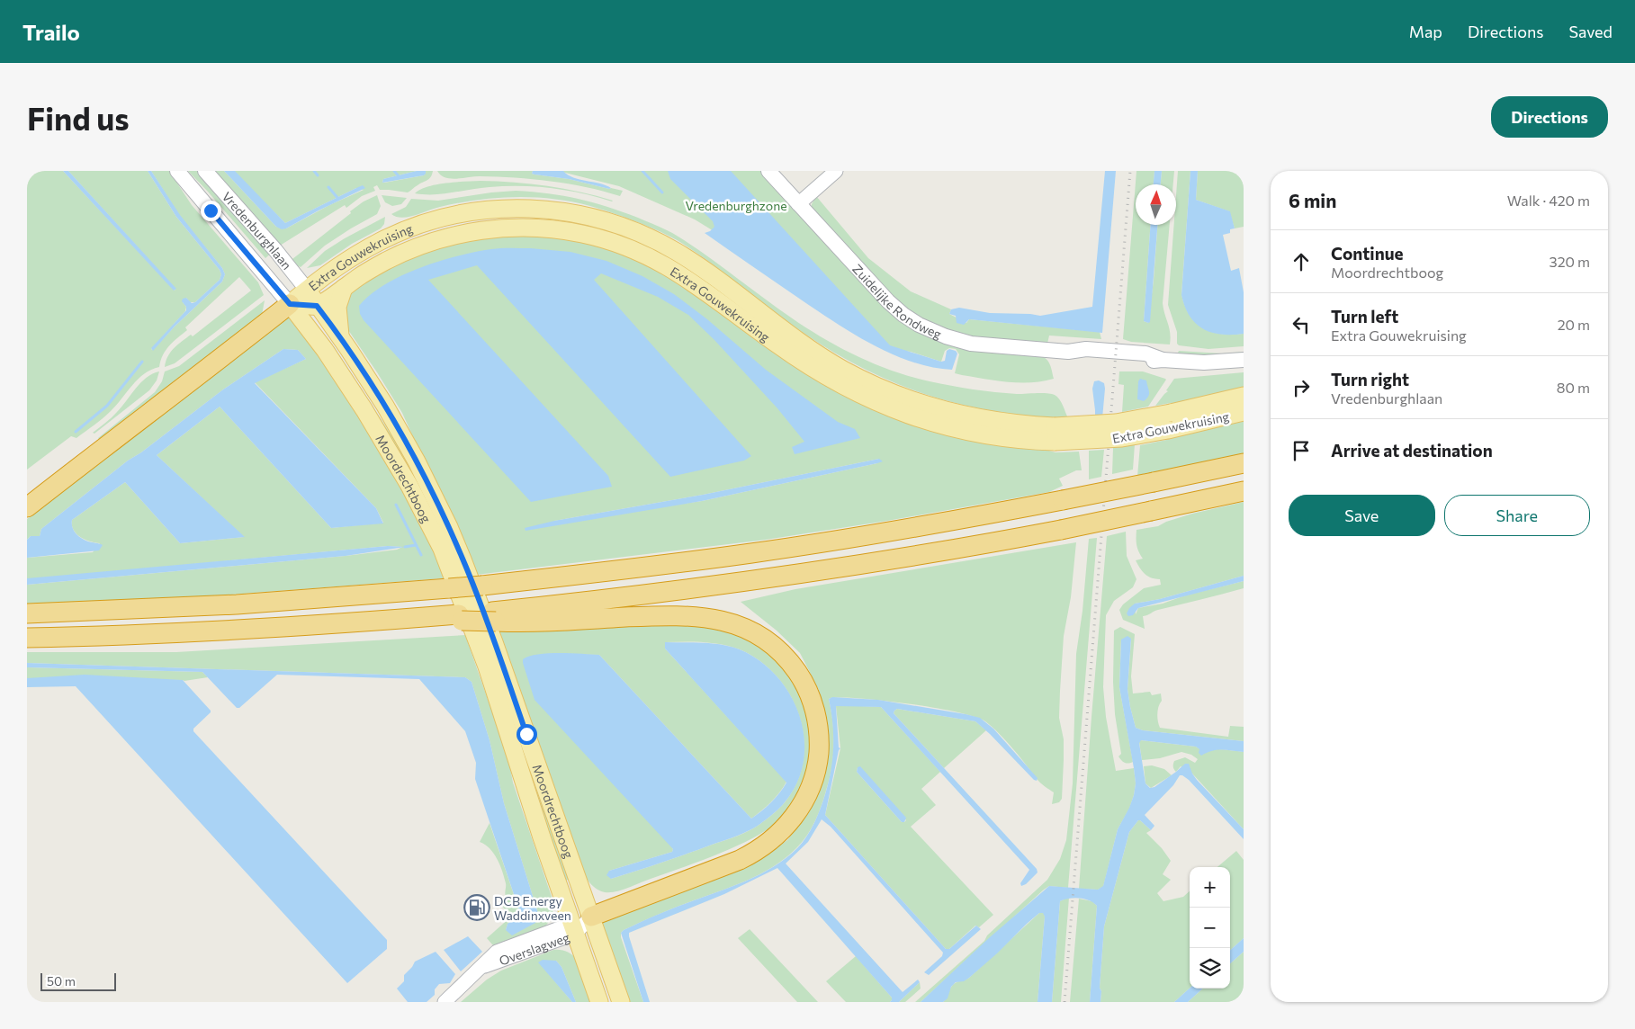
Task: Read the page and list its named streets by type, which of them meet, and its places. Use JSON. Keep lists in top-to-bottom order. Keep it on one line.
{"streets":{"main road":["Vredenburghlaan","Extra Gouwekruising","Zuidelijke Rondweg","Moordrechtboog","Overslagweg"]},"crossings":[["Vredenburghlaan","Extra Gouwekruising"],["Vredenburghlaan","Moordrechtboog"],["Extra Gouwekruising","Moordrechtboog"],["Moordrechtboog","Overslagweg"]],"parks":["Vredenburghzone"],"places":{"fuel station":["DCB Energy Waddinxveen"]},"scale_bar":"50 m","north":"top","page":{"header":"Trailo","nav":["Map","Directions","Saved"],"buttons":["Directions",["Save","Share"]],"title":"Find us","heading":["6 min","Walk · 420 m"],"list":[["Continue","Moordrechtboog","320 m"],["Turn left","Extra Gouwekruising","20 m"],["Turn right","Vredenburghlaan","80 m"],"Arrive at destination"],"map_buttons":["+","−"],"scale":"50 m"}}
